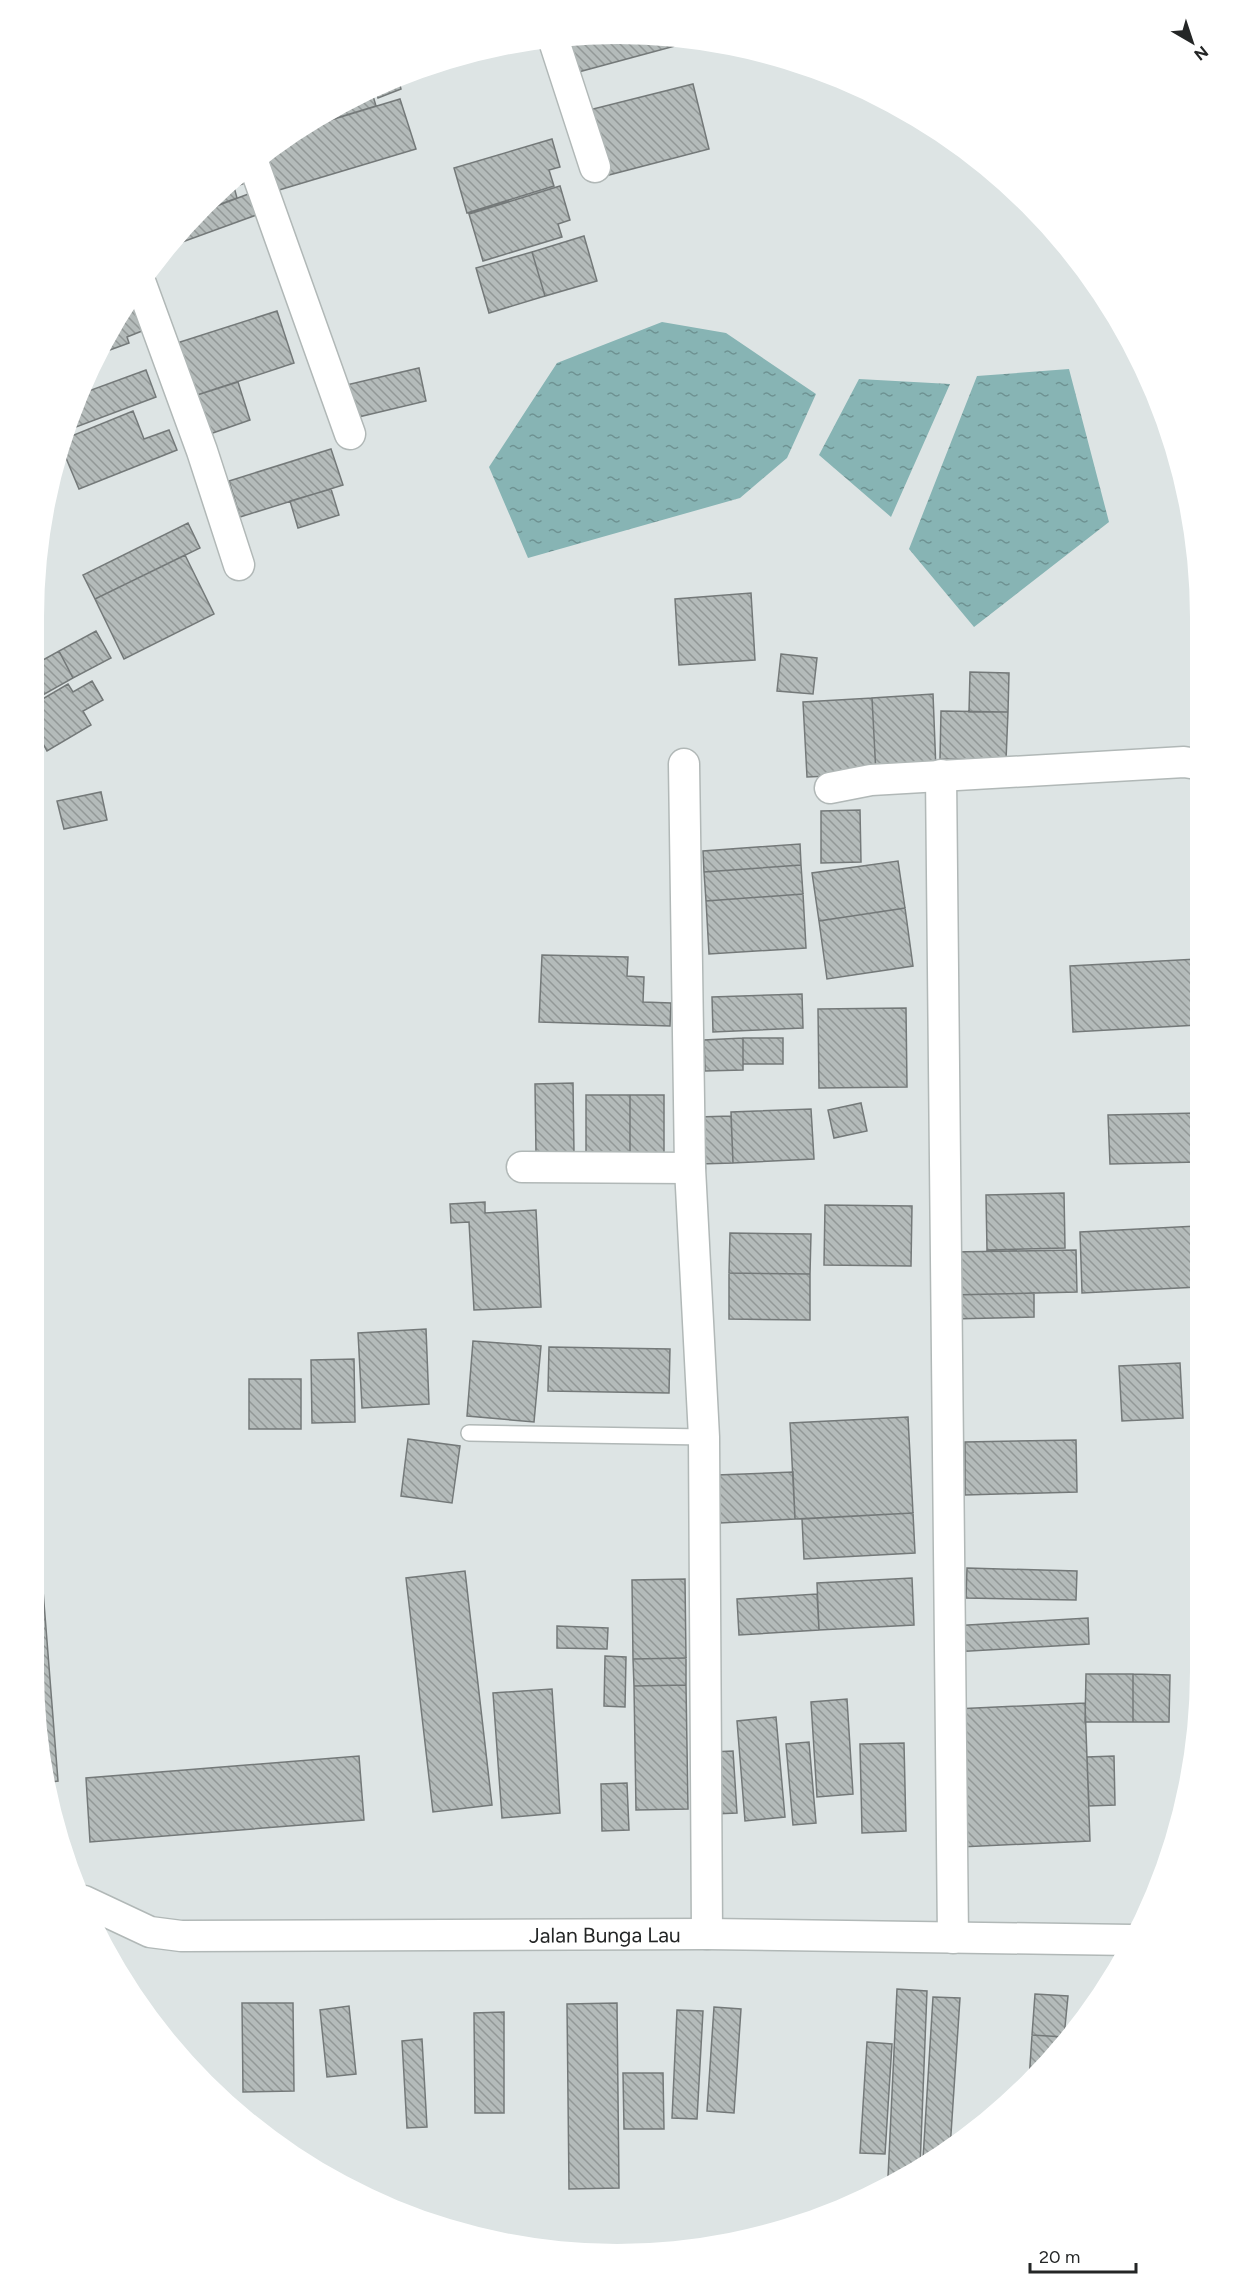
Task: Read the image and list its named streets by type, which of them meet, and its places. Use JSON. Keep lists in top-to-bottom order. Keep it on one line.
{"streets":{"street":["Jalan Bunga Lau"]},"scale_bar":"20 m","north":"bottom right"}
